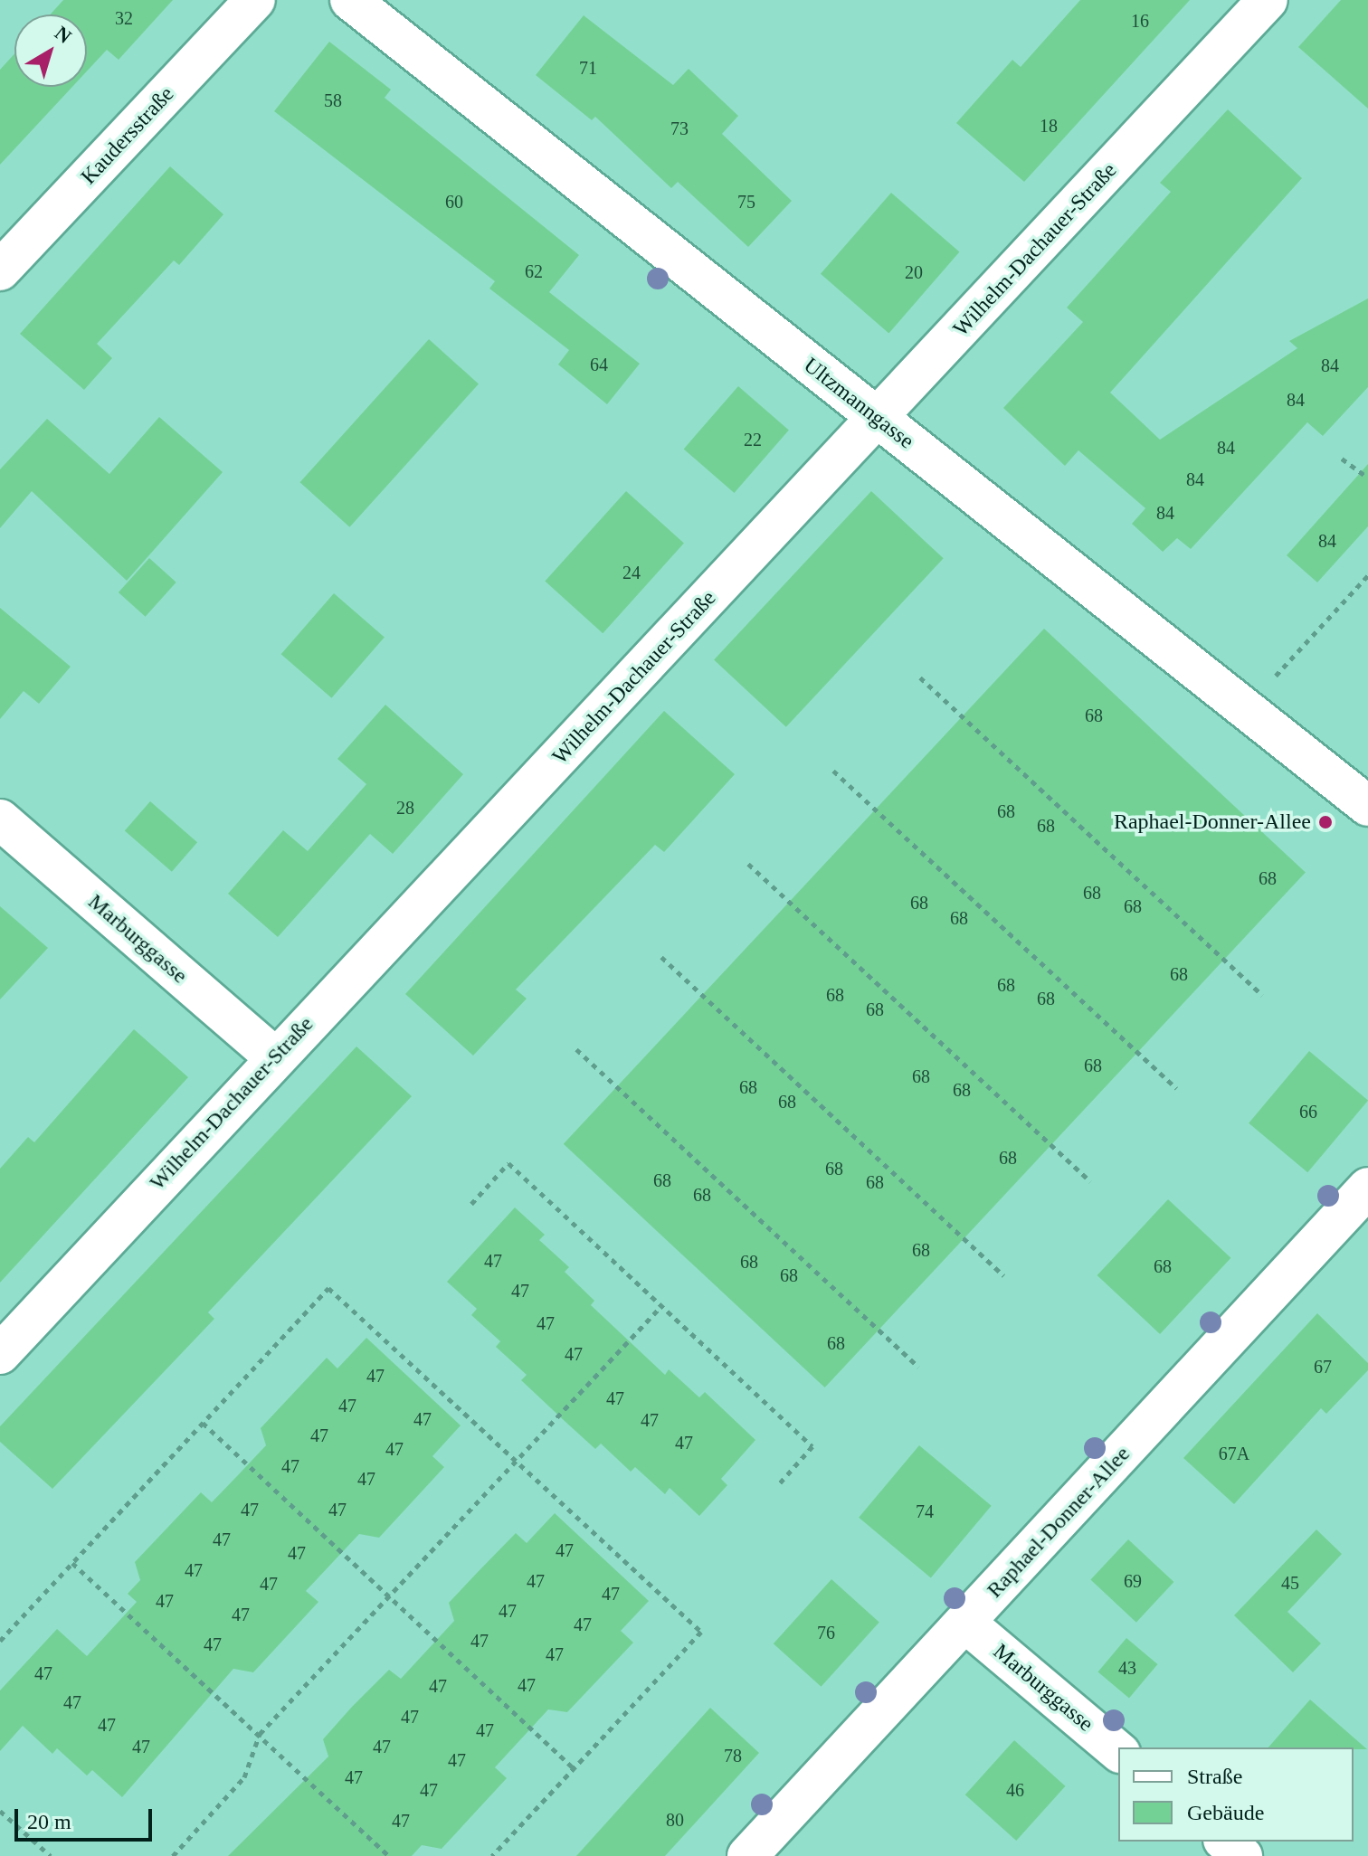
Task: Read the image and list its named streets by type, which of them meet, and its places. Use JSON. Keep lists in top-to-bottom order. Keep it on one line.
{"streets":{"street":["Kaudersstraße","Wilhelm-Dachauer-Straße","Ultzmanngasse","Marburggasse","Raphael-Donner-Allee"]},"crossings":[["Wilhelm-Dachauer-Straße","Ultzmanngasse"],["Wilhelm-Dachauer-Straße","Marburggasse"],["Marburggasse","Raphael-Donner-Allee"]],"places":["Raphael-Donner-Allee"],"house_numbers":["32","16","71","58","18","73","60","75","62","20","64","84","84","22","84","84","84","84","24","68","28","68","68","68","68","68","68","68","68","68","68","68","68","68","68","68","68","68","66","68","68","68","68","68","68","47","68","68","68","47","47","68","47","67","47","47","47","47","47","47","47","47","67A","47","47","47","47","74","47","47","47","47","47","69","45","47","47","47","47","47","47","76","47","47","47","43","47","47","47","47","47","47","47","47","47","78","47","47","47","46","80","47"],"legend":["Straße","Gebäude"],"scale_bar":"20 m","north":"top right"}
